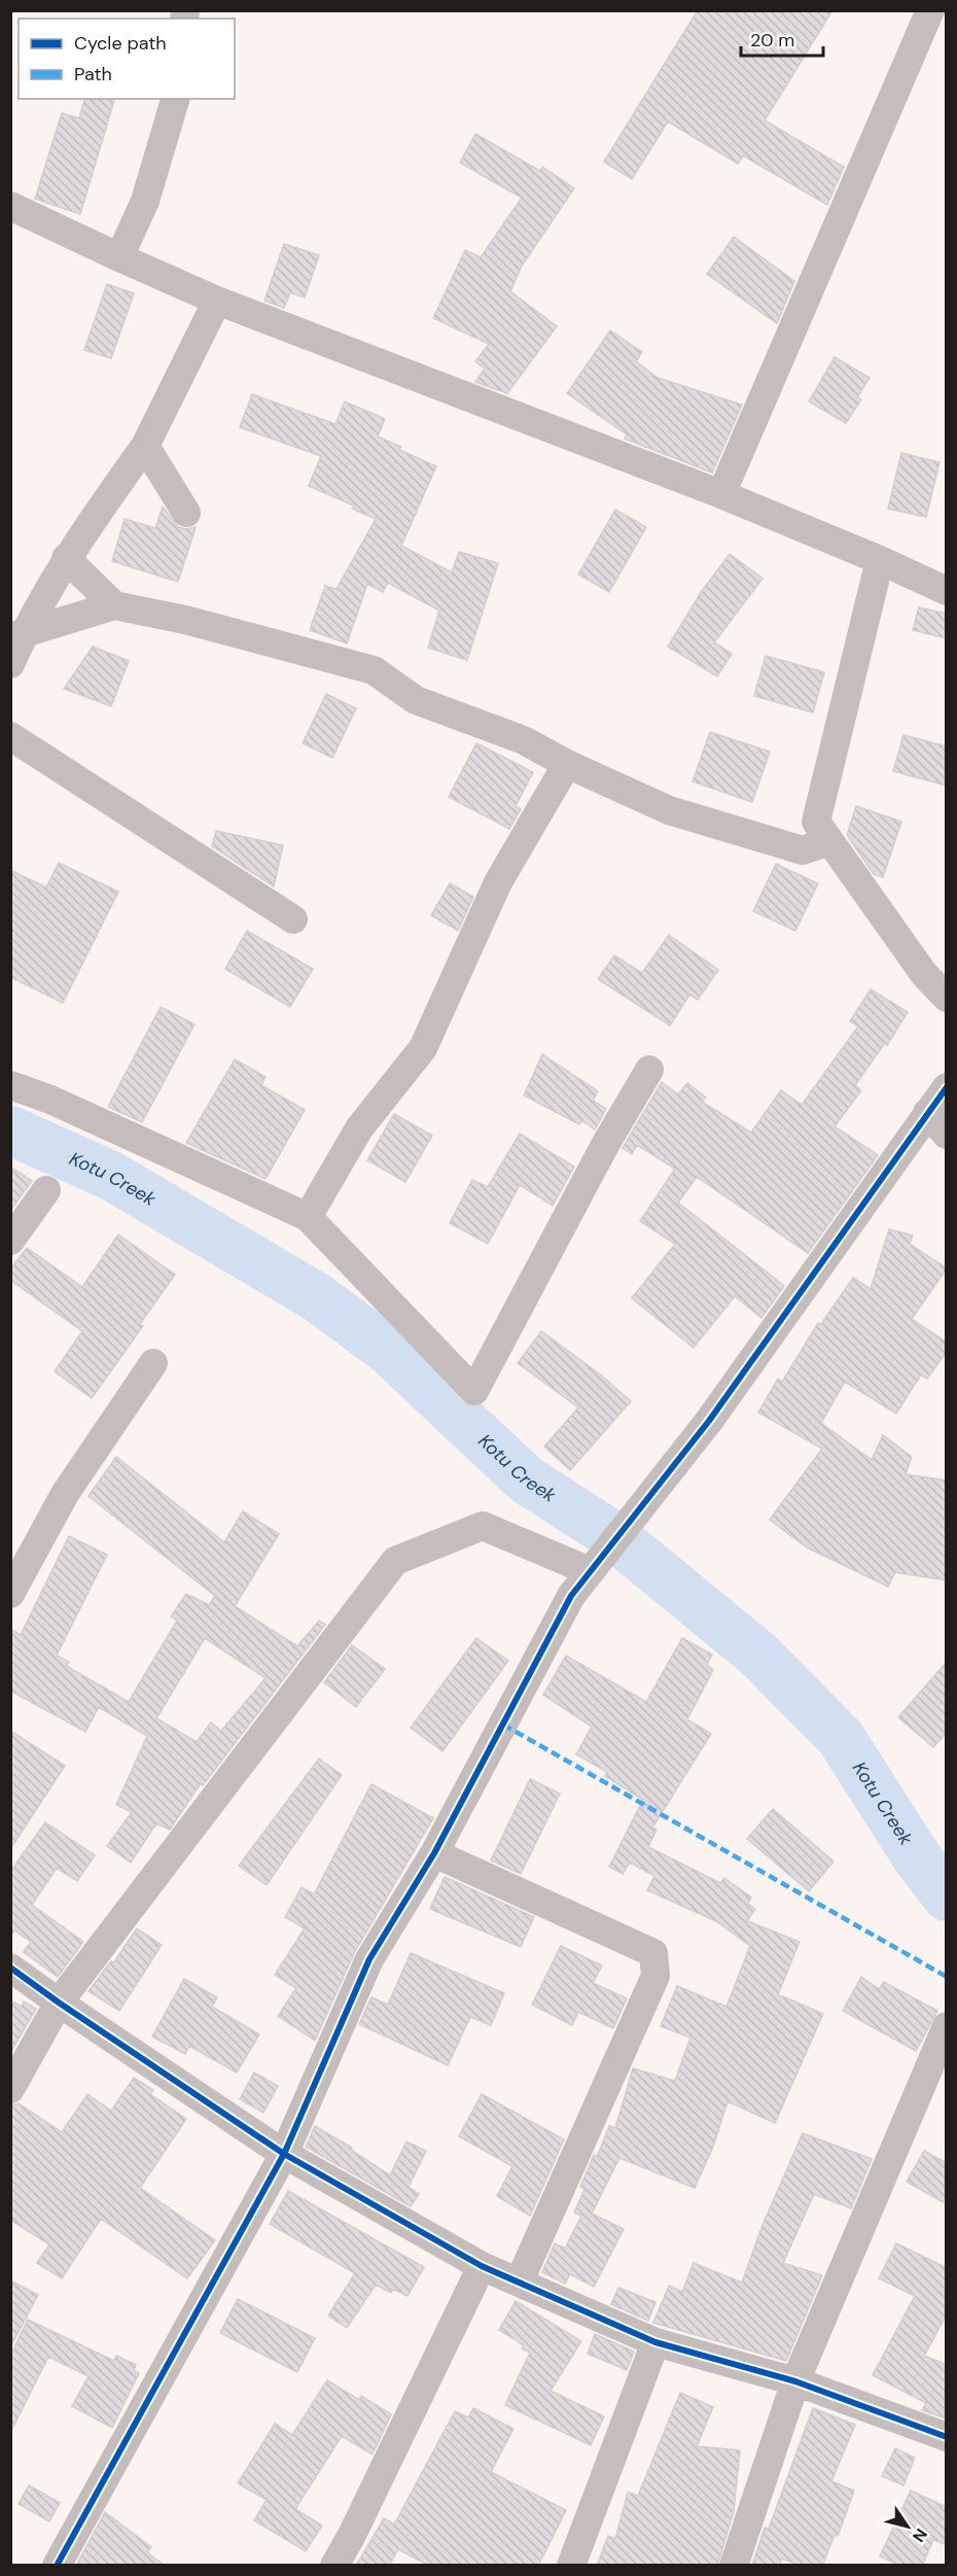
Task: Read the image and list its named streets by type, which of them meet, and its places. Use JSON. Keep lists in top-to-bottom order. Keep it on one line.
{"water":["Kotu Creek"],"legend":["Cycle path","Path"],"scale_bar":"20 m","north":"bottom right"}
